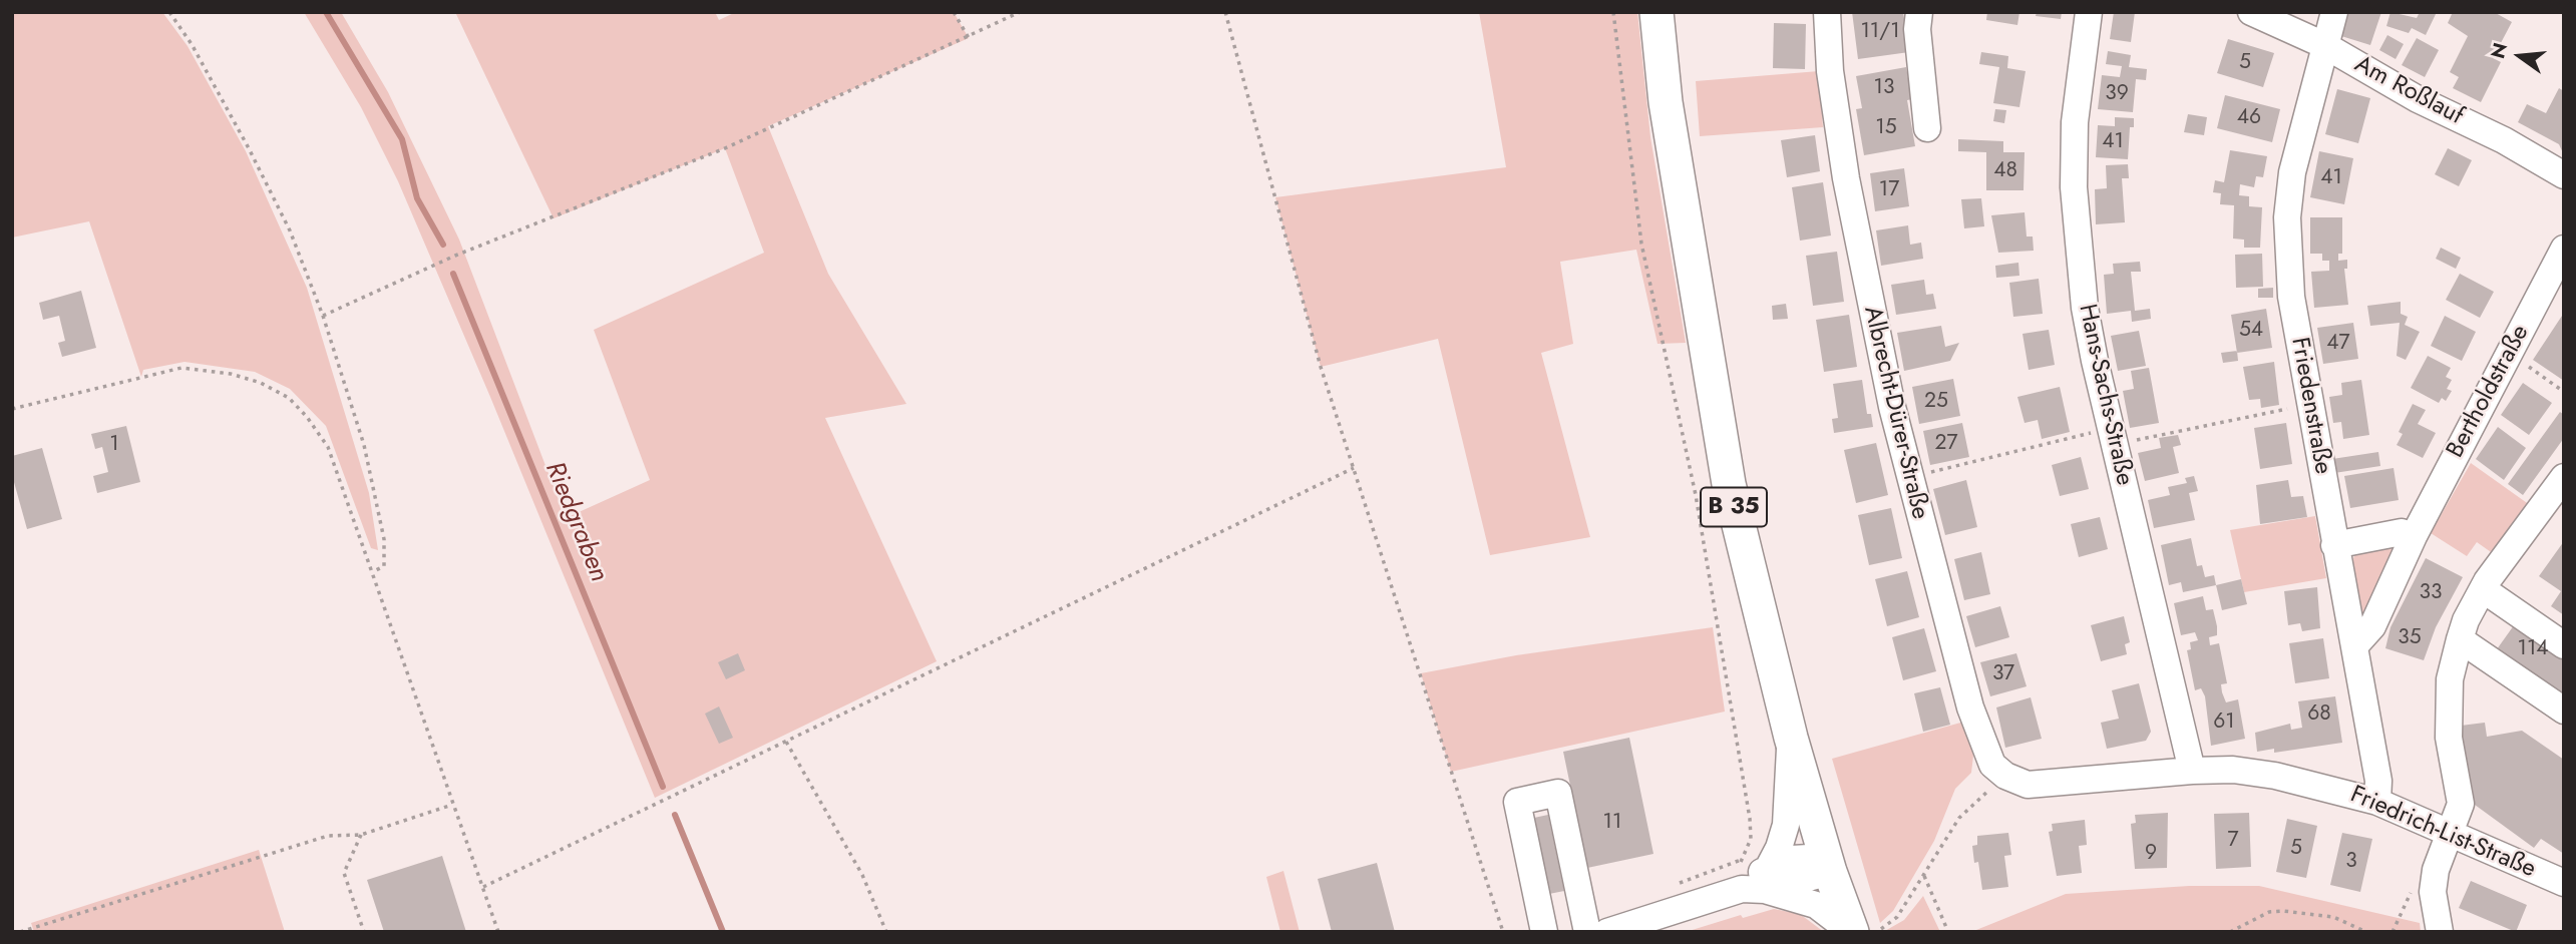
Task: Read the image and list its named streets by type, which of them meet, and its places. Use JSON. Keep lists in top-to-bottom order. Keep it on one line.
{"streets":{"main road":["B 35"],"street":["Am Roßlauf","Bertholdstraße","Hans-Sachs-Straße","Friedenstraße","Albrecht-Dürer-Straße","Friedrich-List-Straße"]},"crossings":[["Am Roßlauf","Friedenstraße"],["Bertholdstraße","Friedenstraße"],["Hans-Sachs-Straße","Friedrich-List-Straße"],["Friedenstraße","Friedrich-List-Straße"],["Albrecht-Dürer-Straße","Friedrich-List-Straße"]],"water":["Riedgraben"],"house_numbers":["11/1","5","13","39","46","15","41","48","41","17","54","47","25","27","1","33","35","114","37","68","61","11","7","5","9","3"],"north":"left"}
